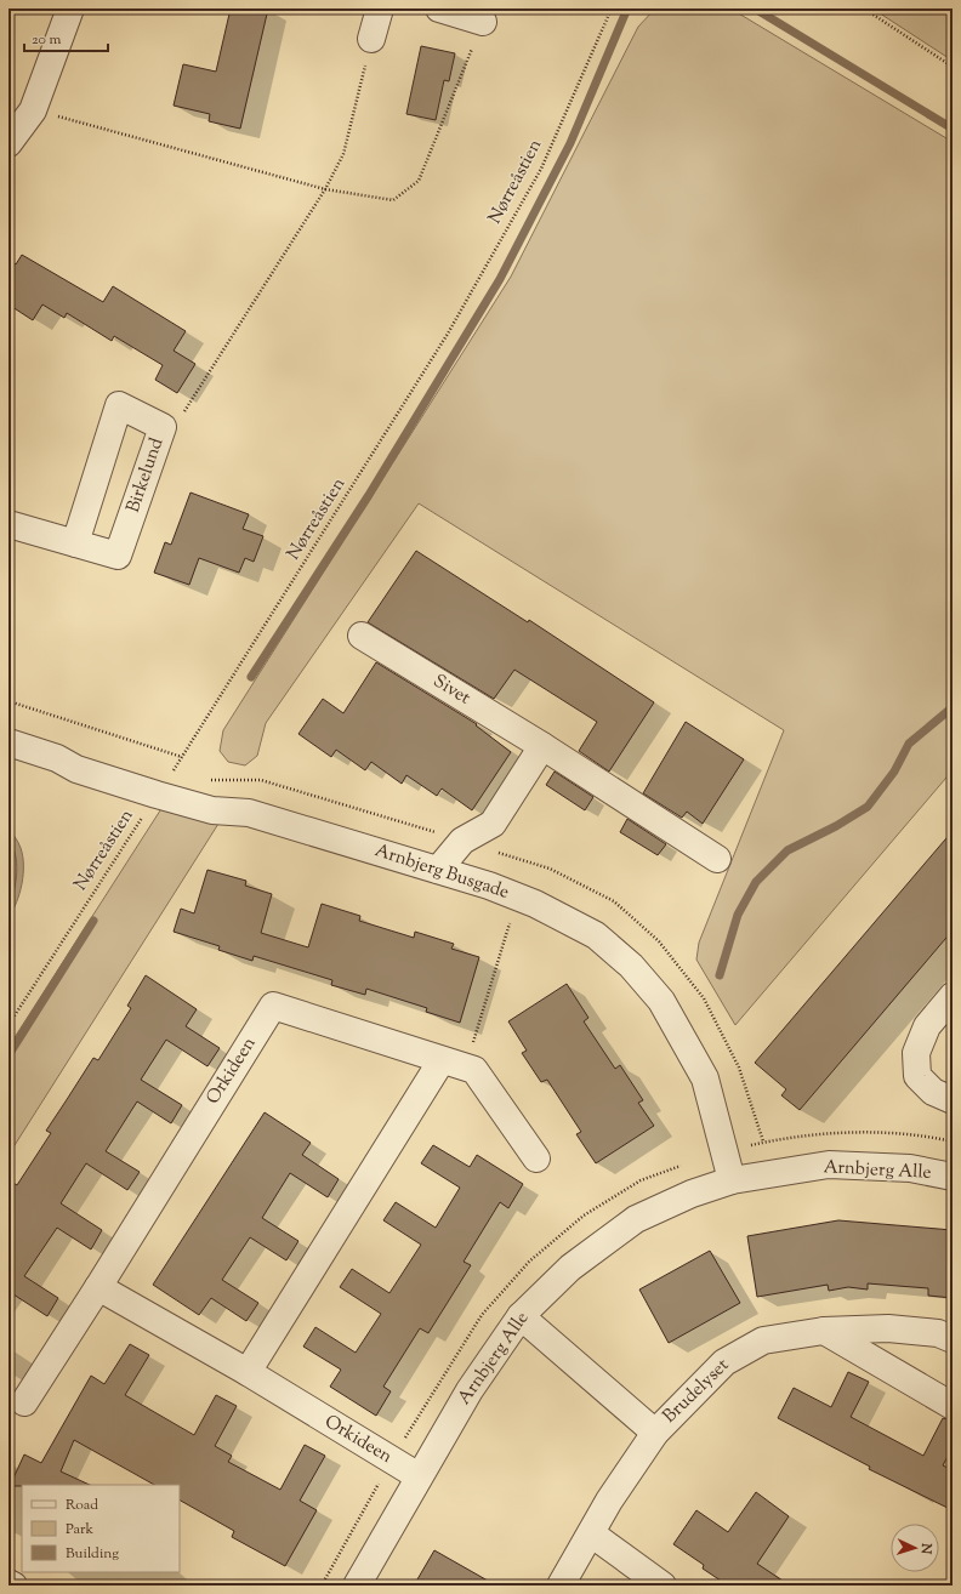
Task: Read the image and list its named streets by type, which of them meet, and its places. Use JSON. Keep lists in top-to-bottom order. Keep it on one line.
{"streets":{"street":["Birkelund","Sivet","Arnbjerg Busgade","Orkideen","Arnbjerg Alle","Brudelyset"],"path":["Nørreåstien"]},"crossings":[["Nørreåstien","Arnbjerg Busgade"],["Arnbjerg Busgade","Arnbjerg Alle"],["Orkideen","Arnbjerg Alle"],["Arnbjerg Alle","Brudelyset"]],"legend":["Road","Park","Building"],"scale_bar":"20 m","north":"right"}
